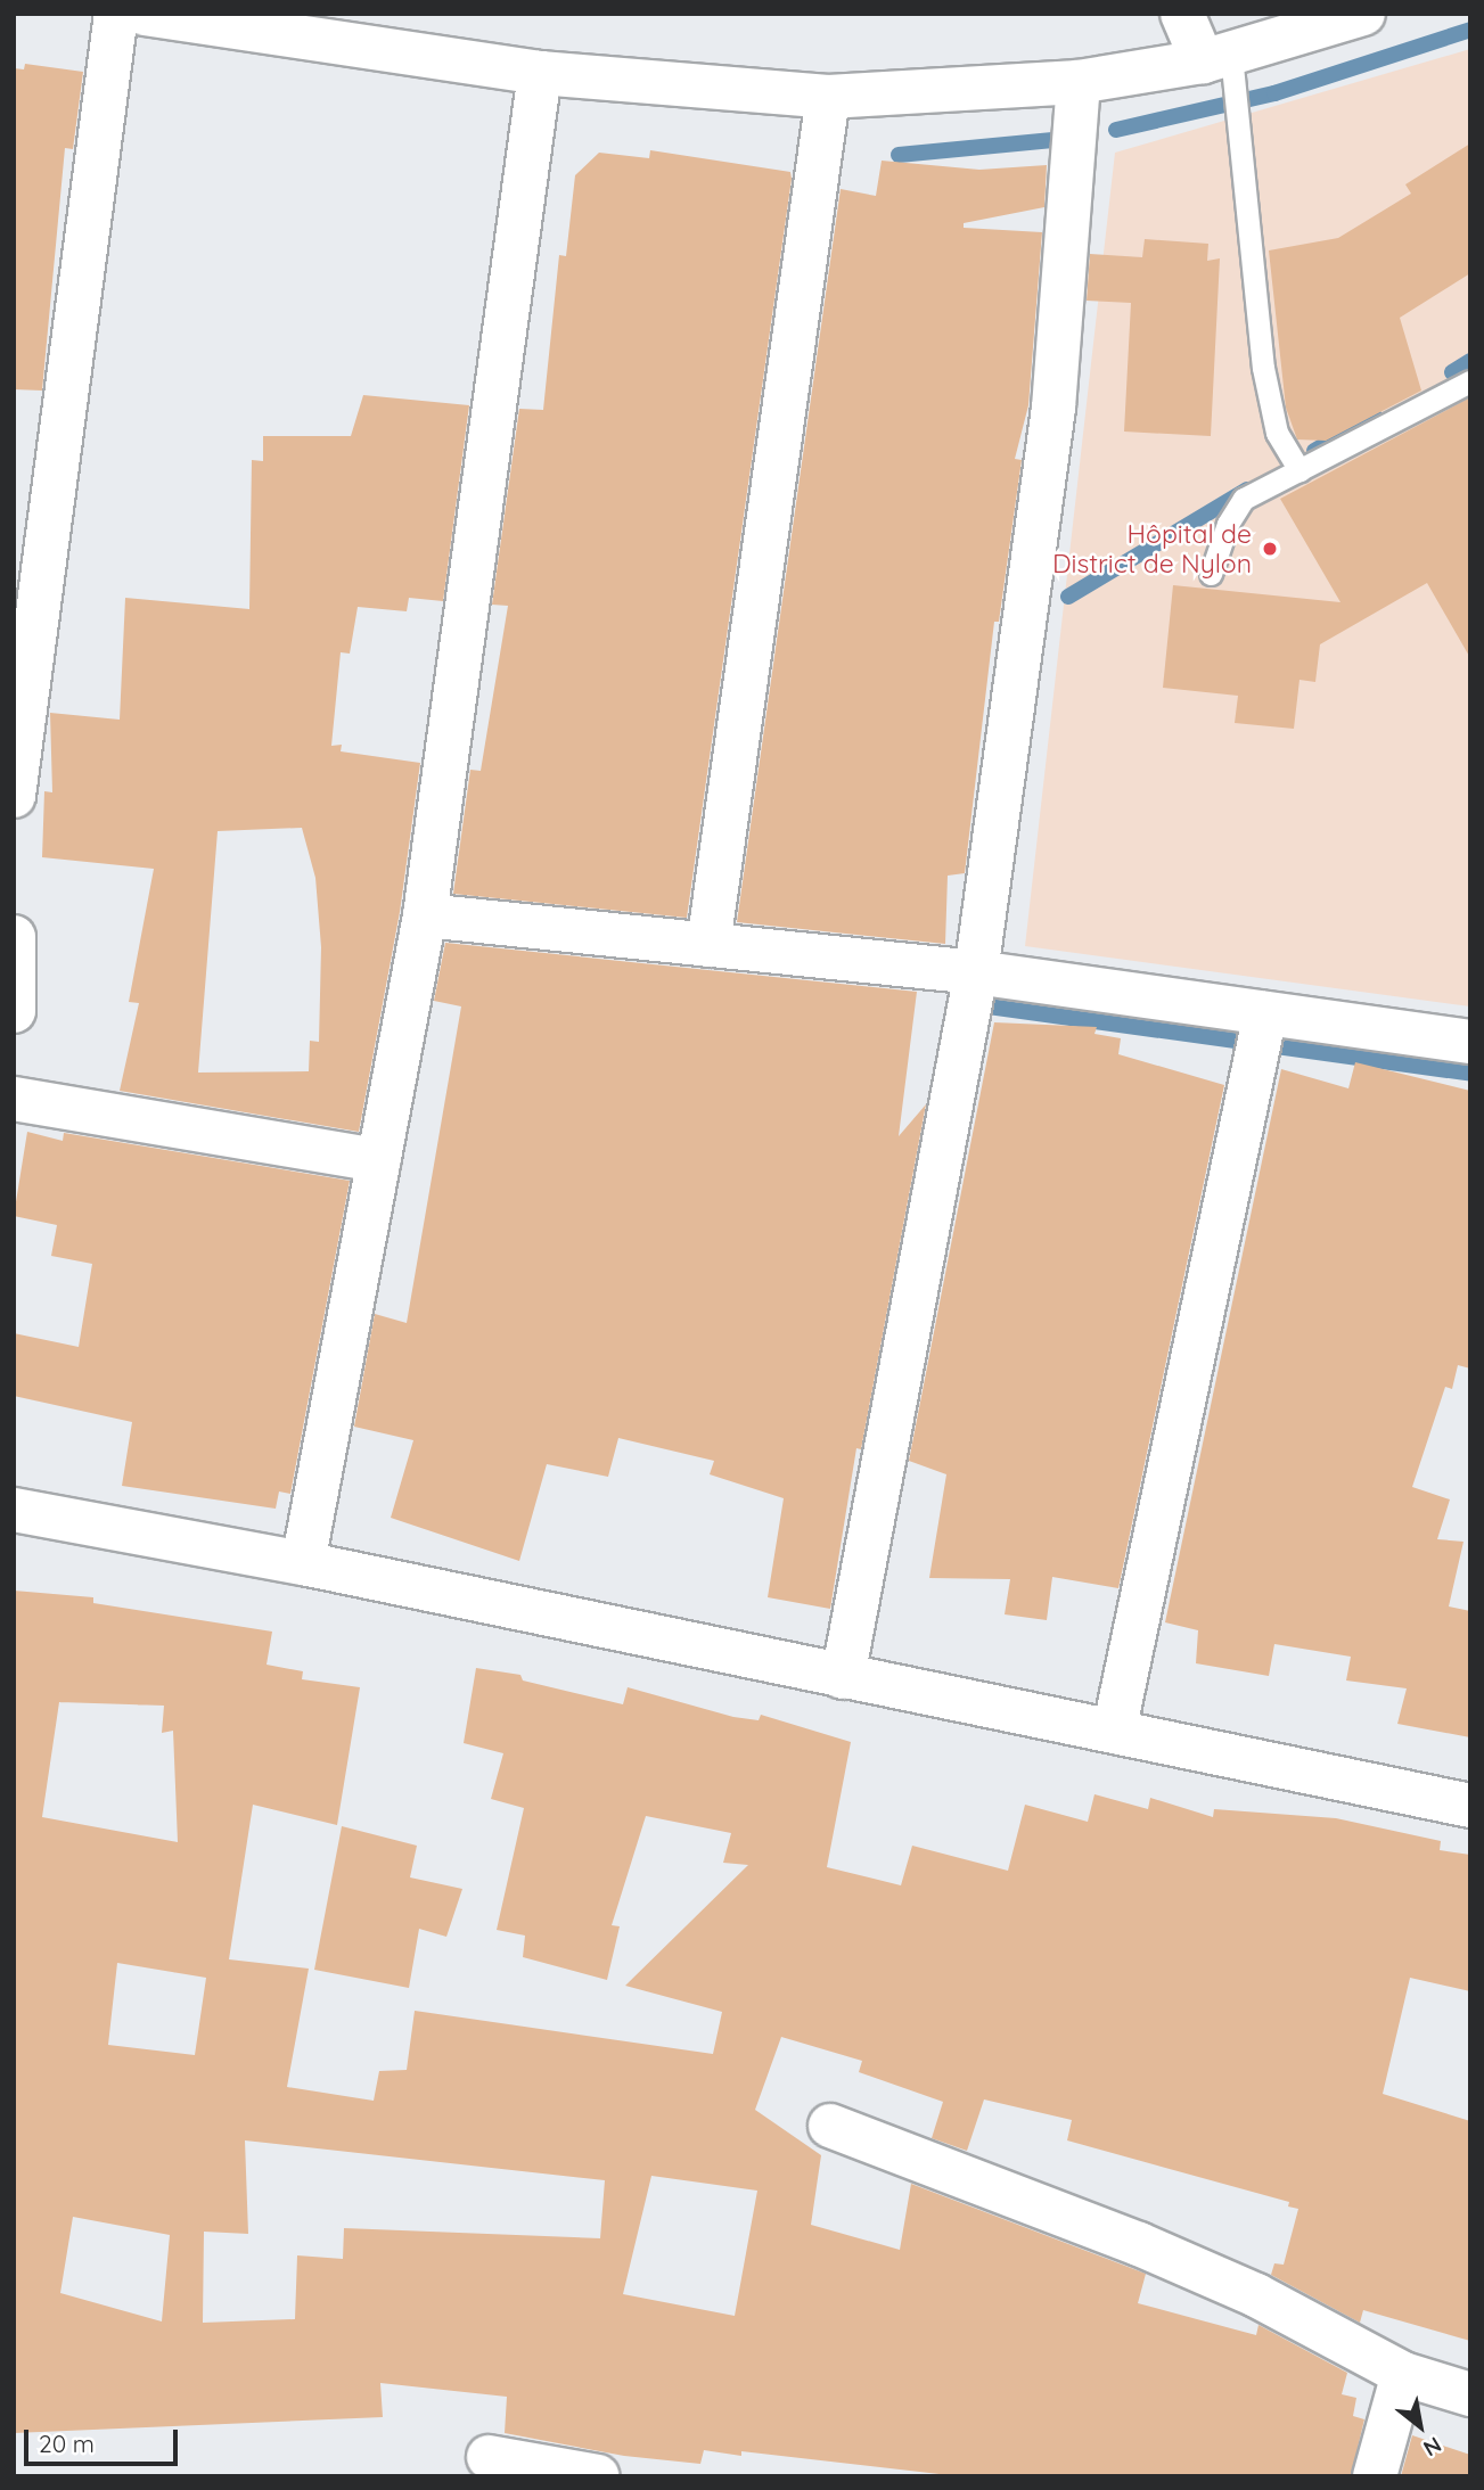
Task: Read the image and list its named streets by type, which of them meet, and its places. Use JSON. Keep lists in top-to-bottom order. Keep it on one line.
{"places":["Hôpital de District de Nylon"],"scale_bar":"20 m","north":"bottom right"}
